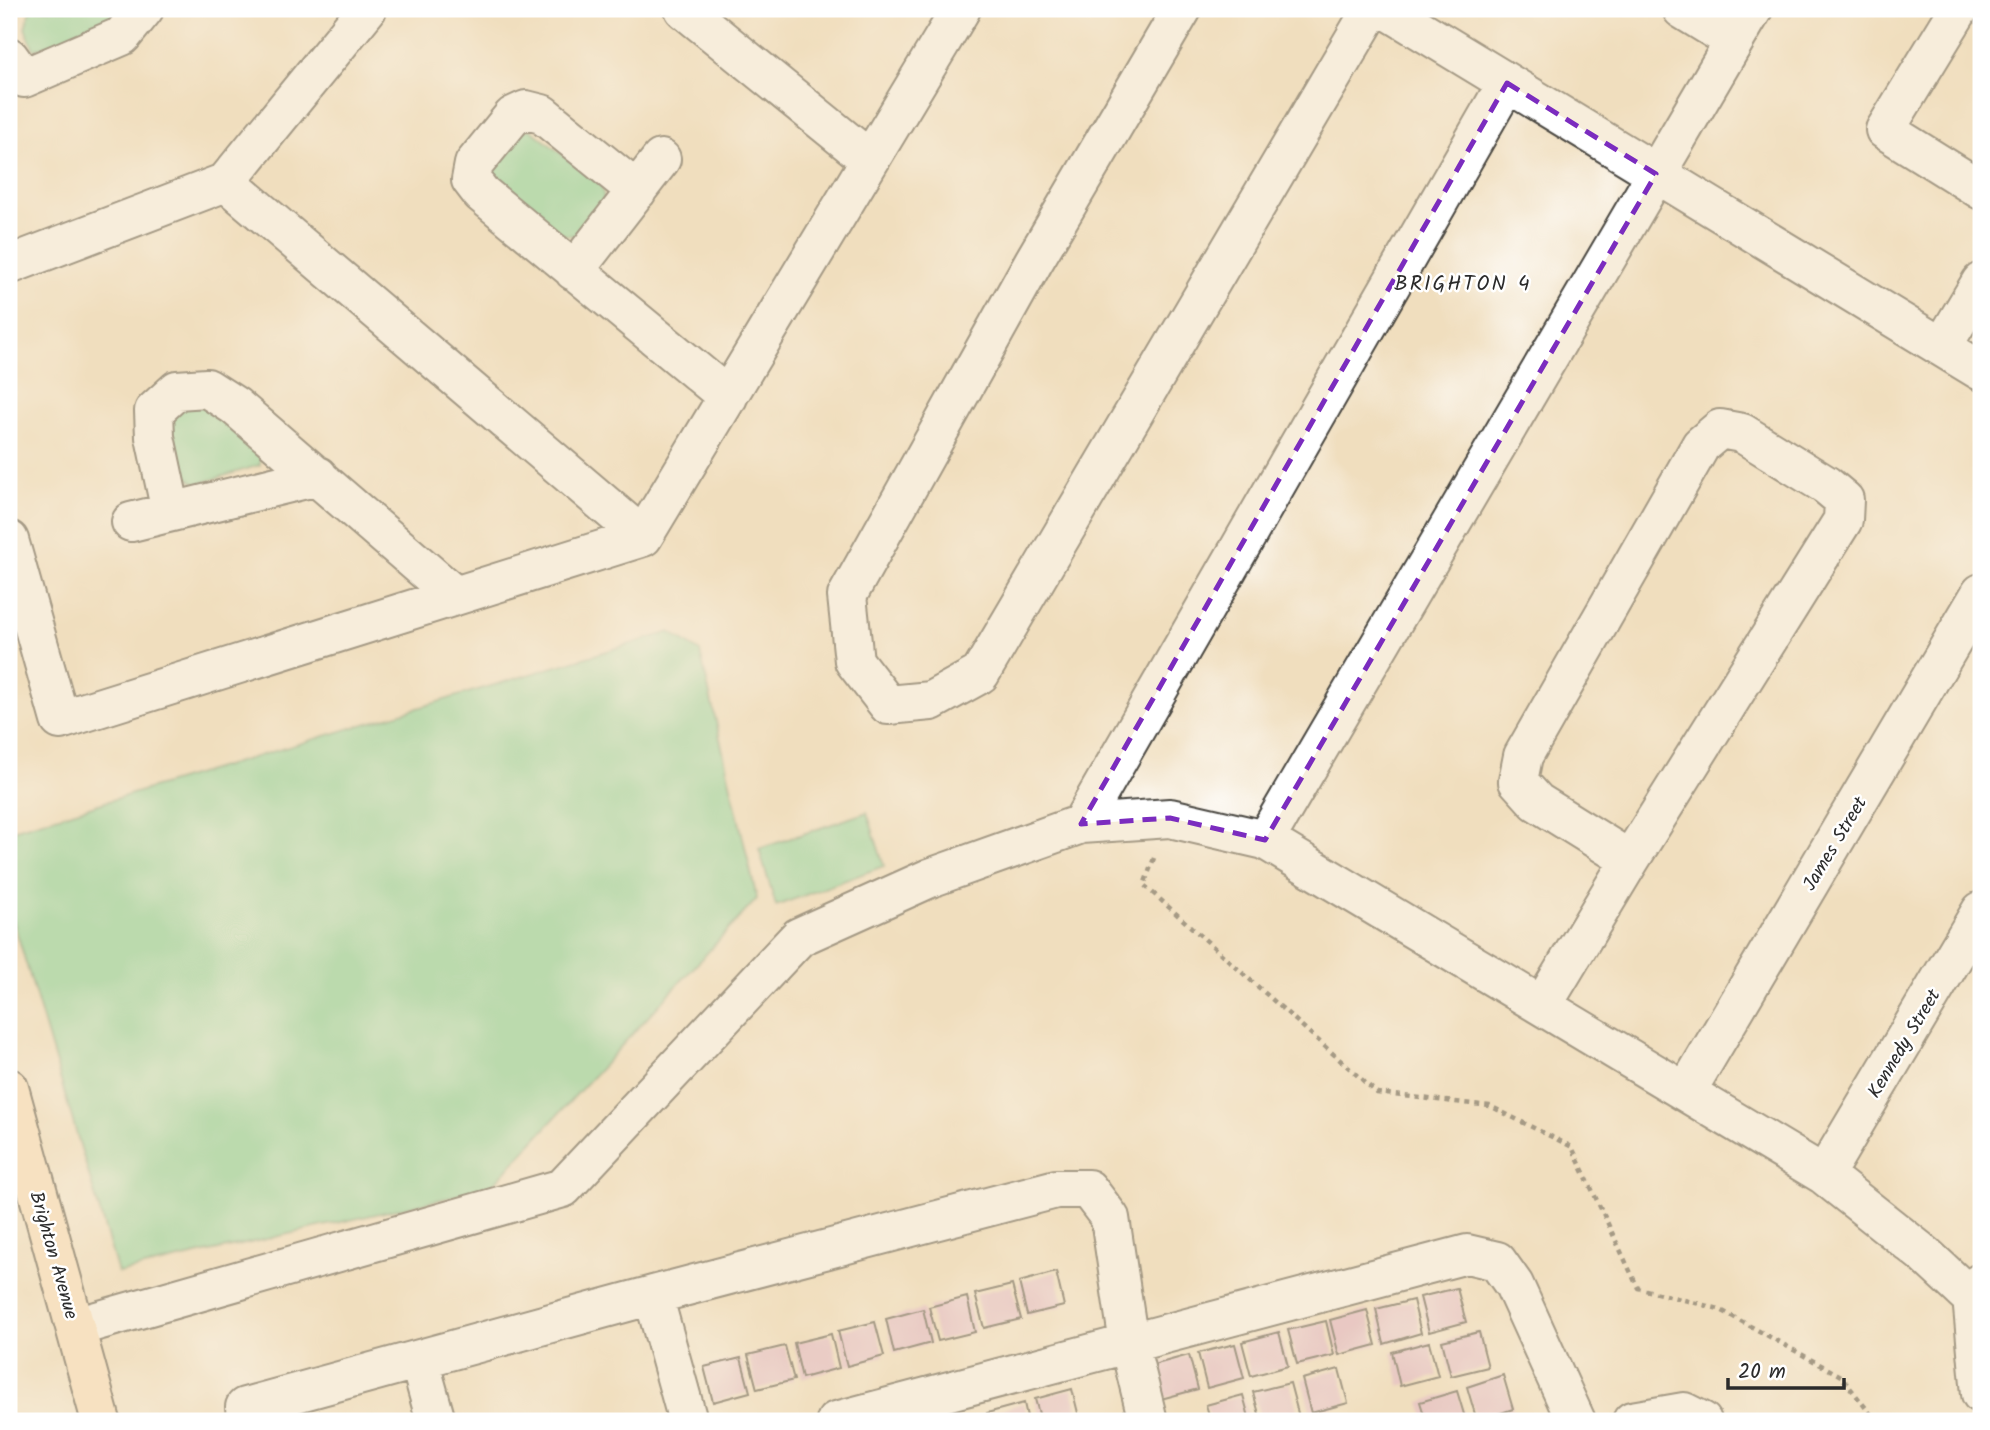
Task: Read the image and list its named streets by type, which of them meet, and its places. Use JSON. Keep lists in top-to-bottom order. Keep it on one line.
{"streets":{"main road":["Brighton Avenue"],"street":["James Street","Kennedy Street"]},"districts":["BRIGHTON 4"],"scale_bar":"20 m"}
